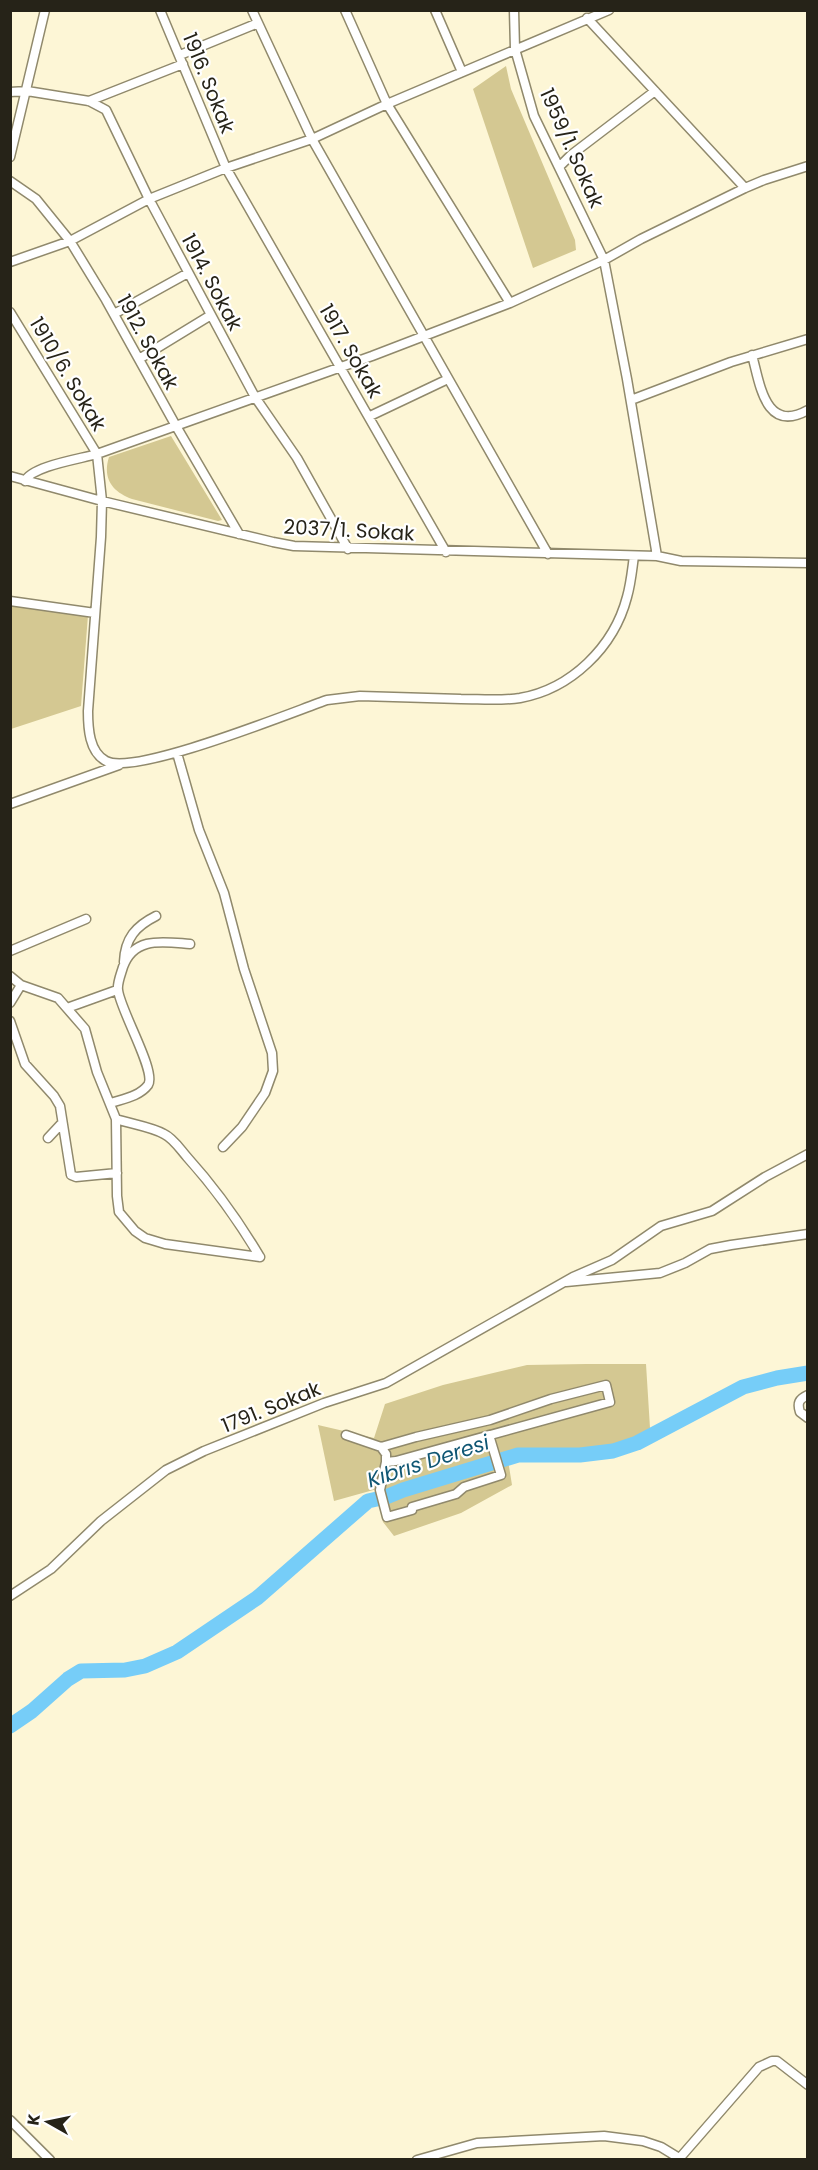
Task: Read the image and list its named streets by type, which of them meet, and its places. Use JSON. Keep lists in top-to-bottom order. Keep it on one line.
{"streets":{"street":["1916. Sokak","1959/1. Sokak","1914. Sokak","1912. Sokak","1917. Sokak","1910/6. Sokak","2037/1. Sokak","1791. Sokak"]},"crossings":[["1916. Sokak","1917. Sokak"],["1914. Sokak","2037/1. Sokak"],["1912. Sokak","2037/1. Sokak"],["1917. Sokak","2037/1. Sokak"]],"water":["Kıbrıs Deresi"],"north":"left"}
